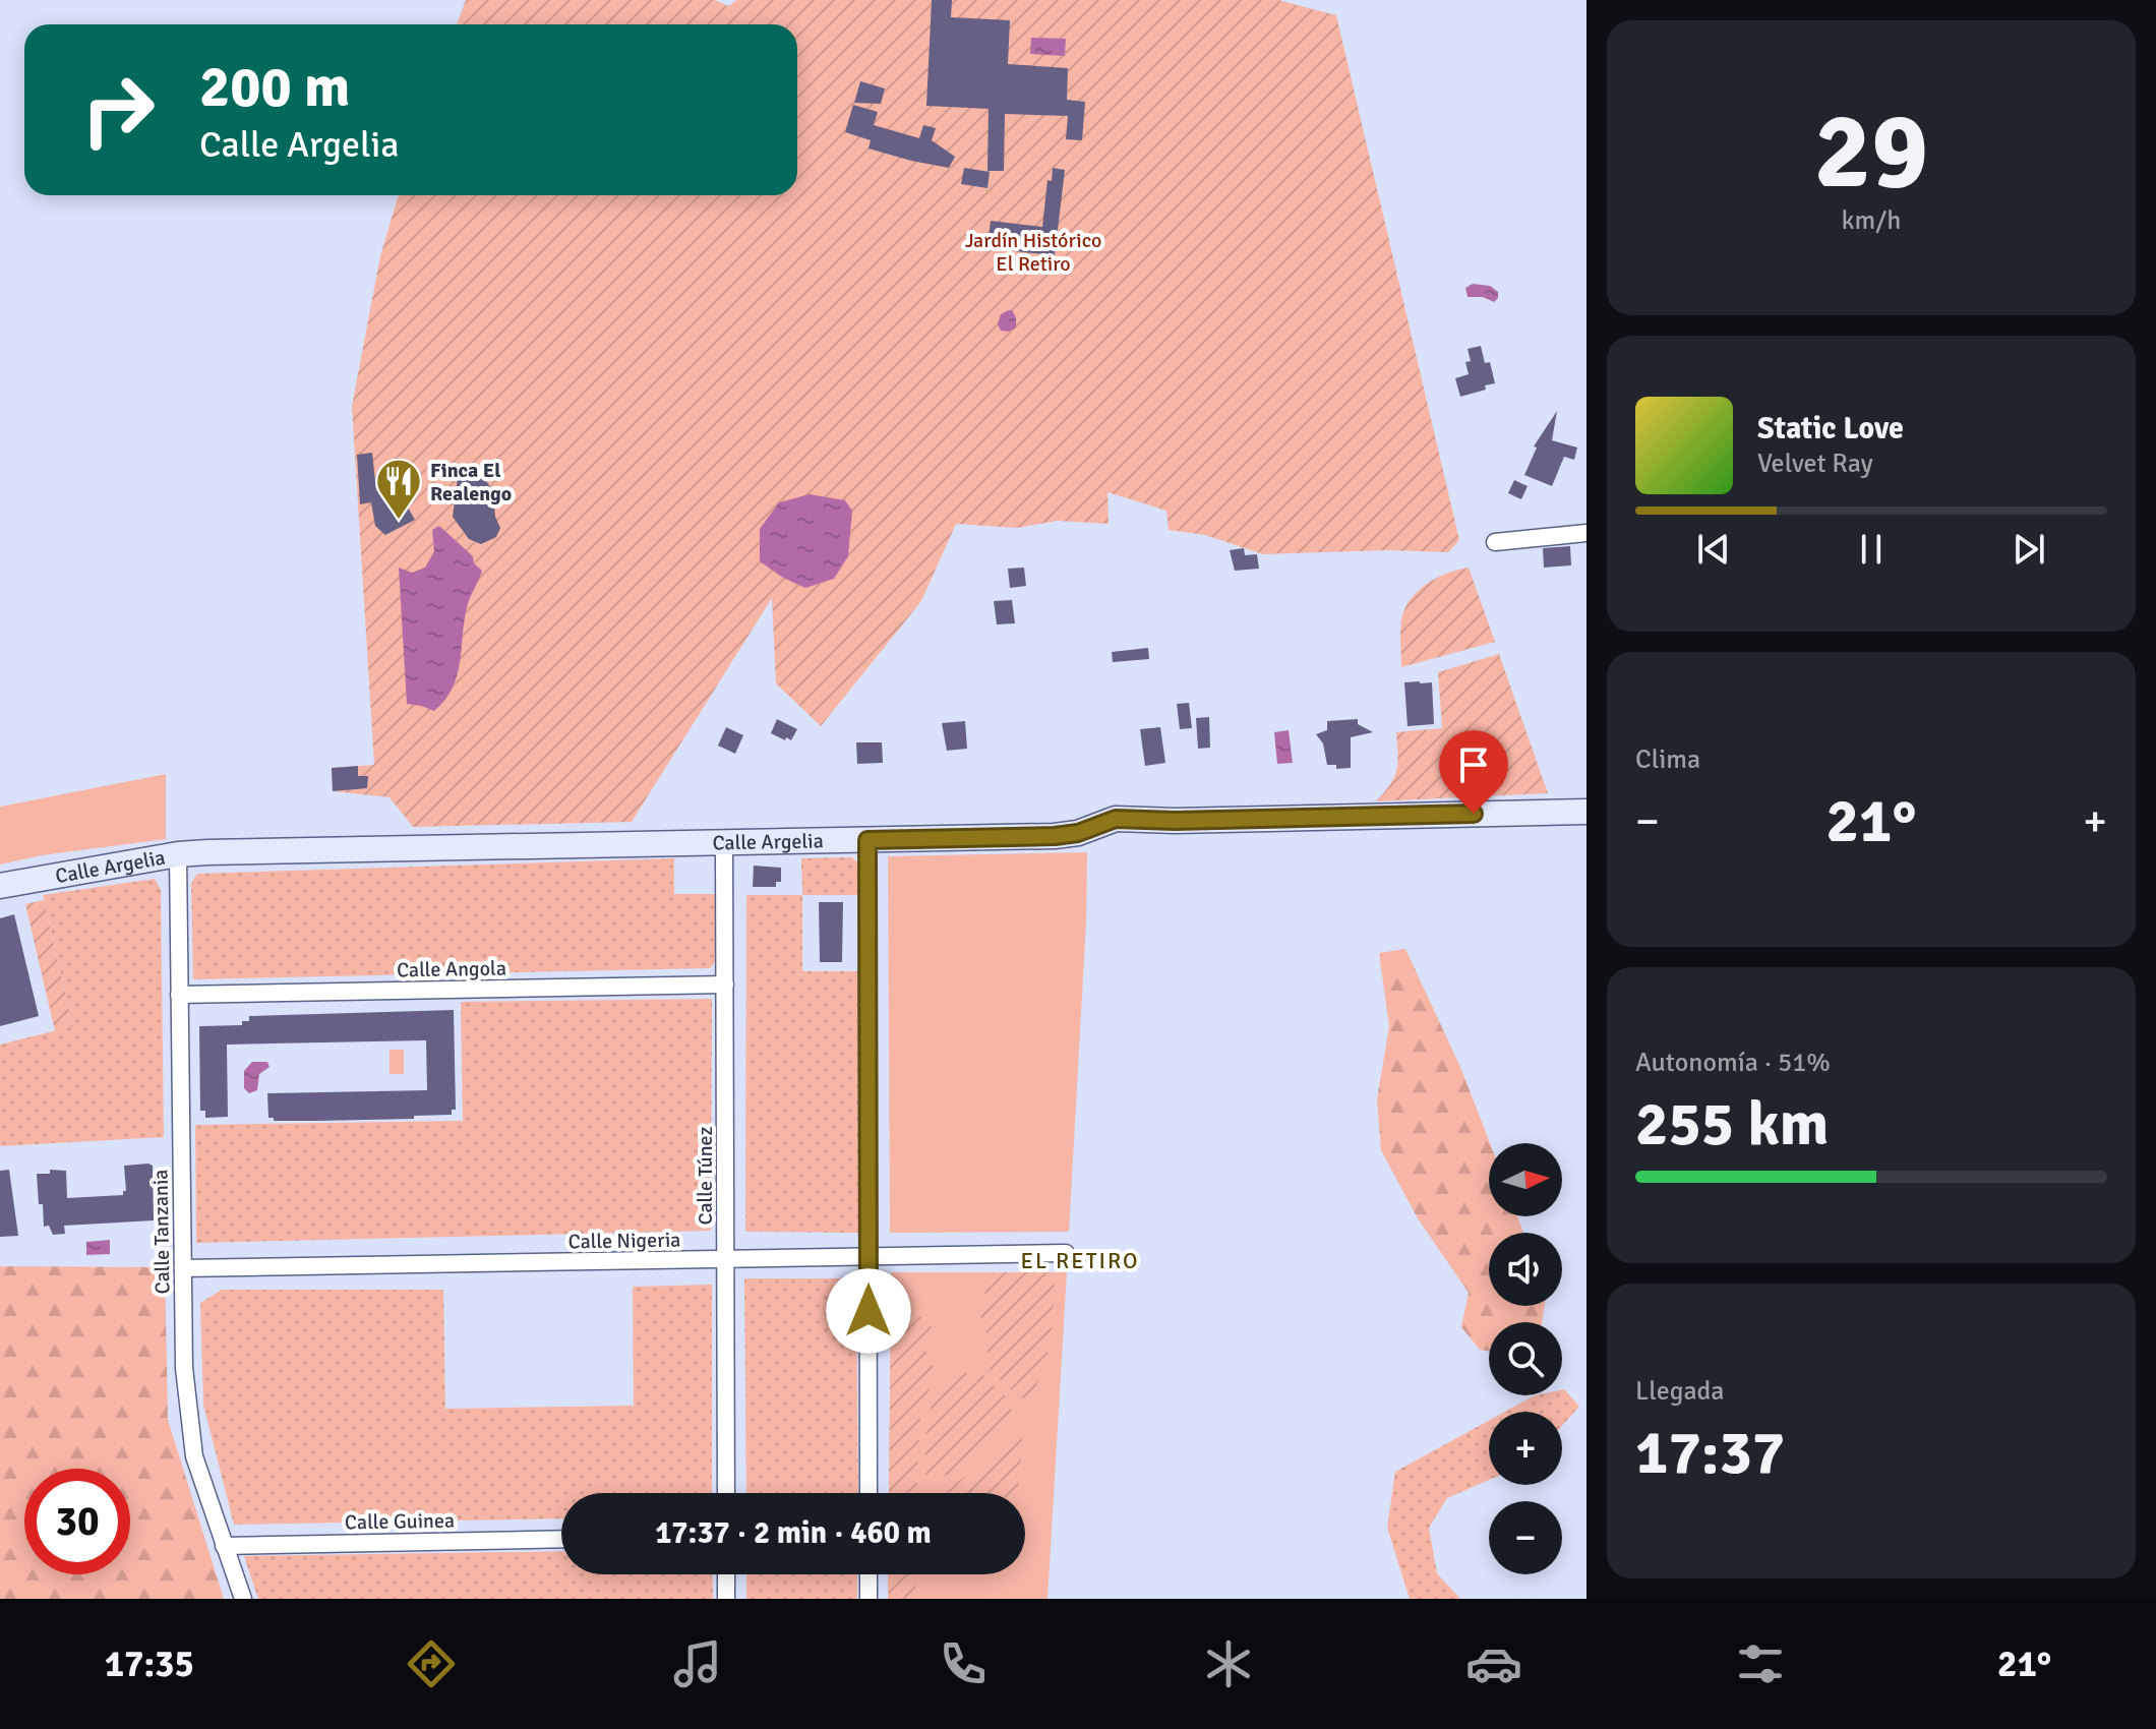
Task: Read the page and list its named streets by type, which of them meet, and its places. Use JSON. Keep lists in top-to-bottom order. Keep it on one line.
{"streets":{"street":["Calle Argelia","Calle Angola","Calle Túnez","Calle Tanzania","Calle Nigeria","Calle Guinea"]},"crossings":[["Calle Argelia","Calle Túnez"],["Calle Argelia","Calle Tanzania"],["Calle Angola","Calle Túnez"],["Calle Angola","Calle Tanzania"],["Calle Túnez","Calle Nigeria"],["Calle Tanzania","Calle Nigeria"],["Calle Tanzania","Calle Guinea"]],"districts":["EL RETIRO"],"parks":["Jardín Histórico El Retiro"],"places":{"restaurant":["Finca El Realengo"]},"north":"right","page":{"tile":[["29","km/h"],"Clima",["Autonomía · 51%","255 km"],["Llegada","17:37"]],"turn":["200 m","Calle Argelia"],"song":["Static Love","Velvet Ray"],"heat":["−","21°","+"],"map_buttons":["+","−"],"limit":"30","trip":"17:37 · 2 min · 460 m","tabs":["17:35","21°"]}}
